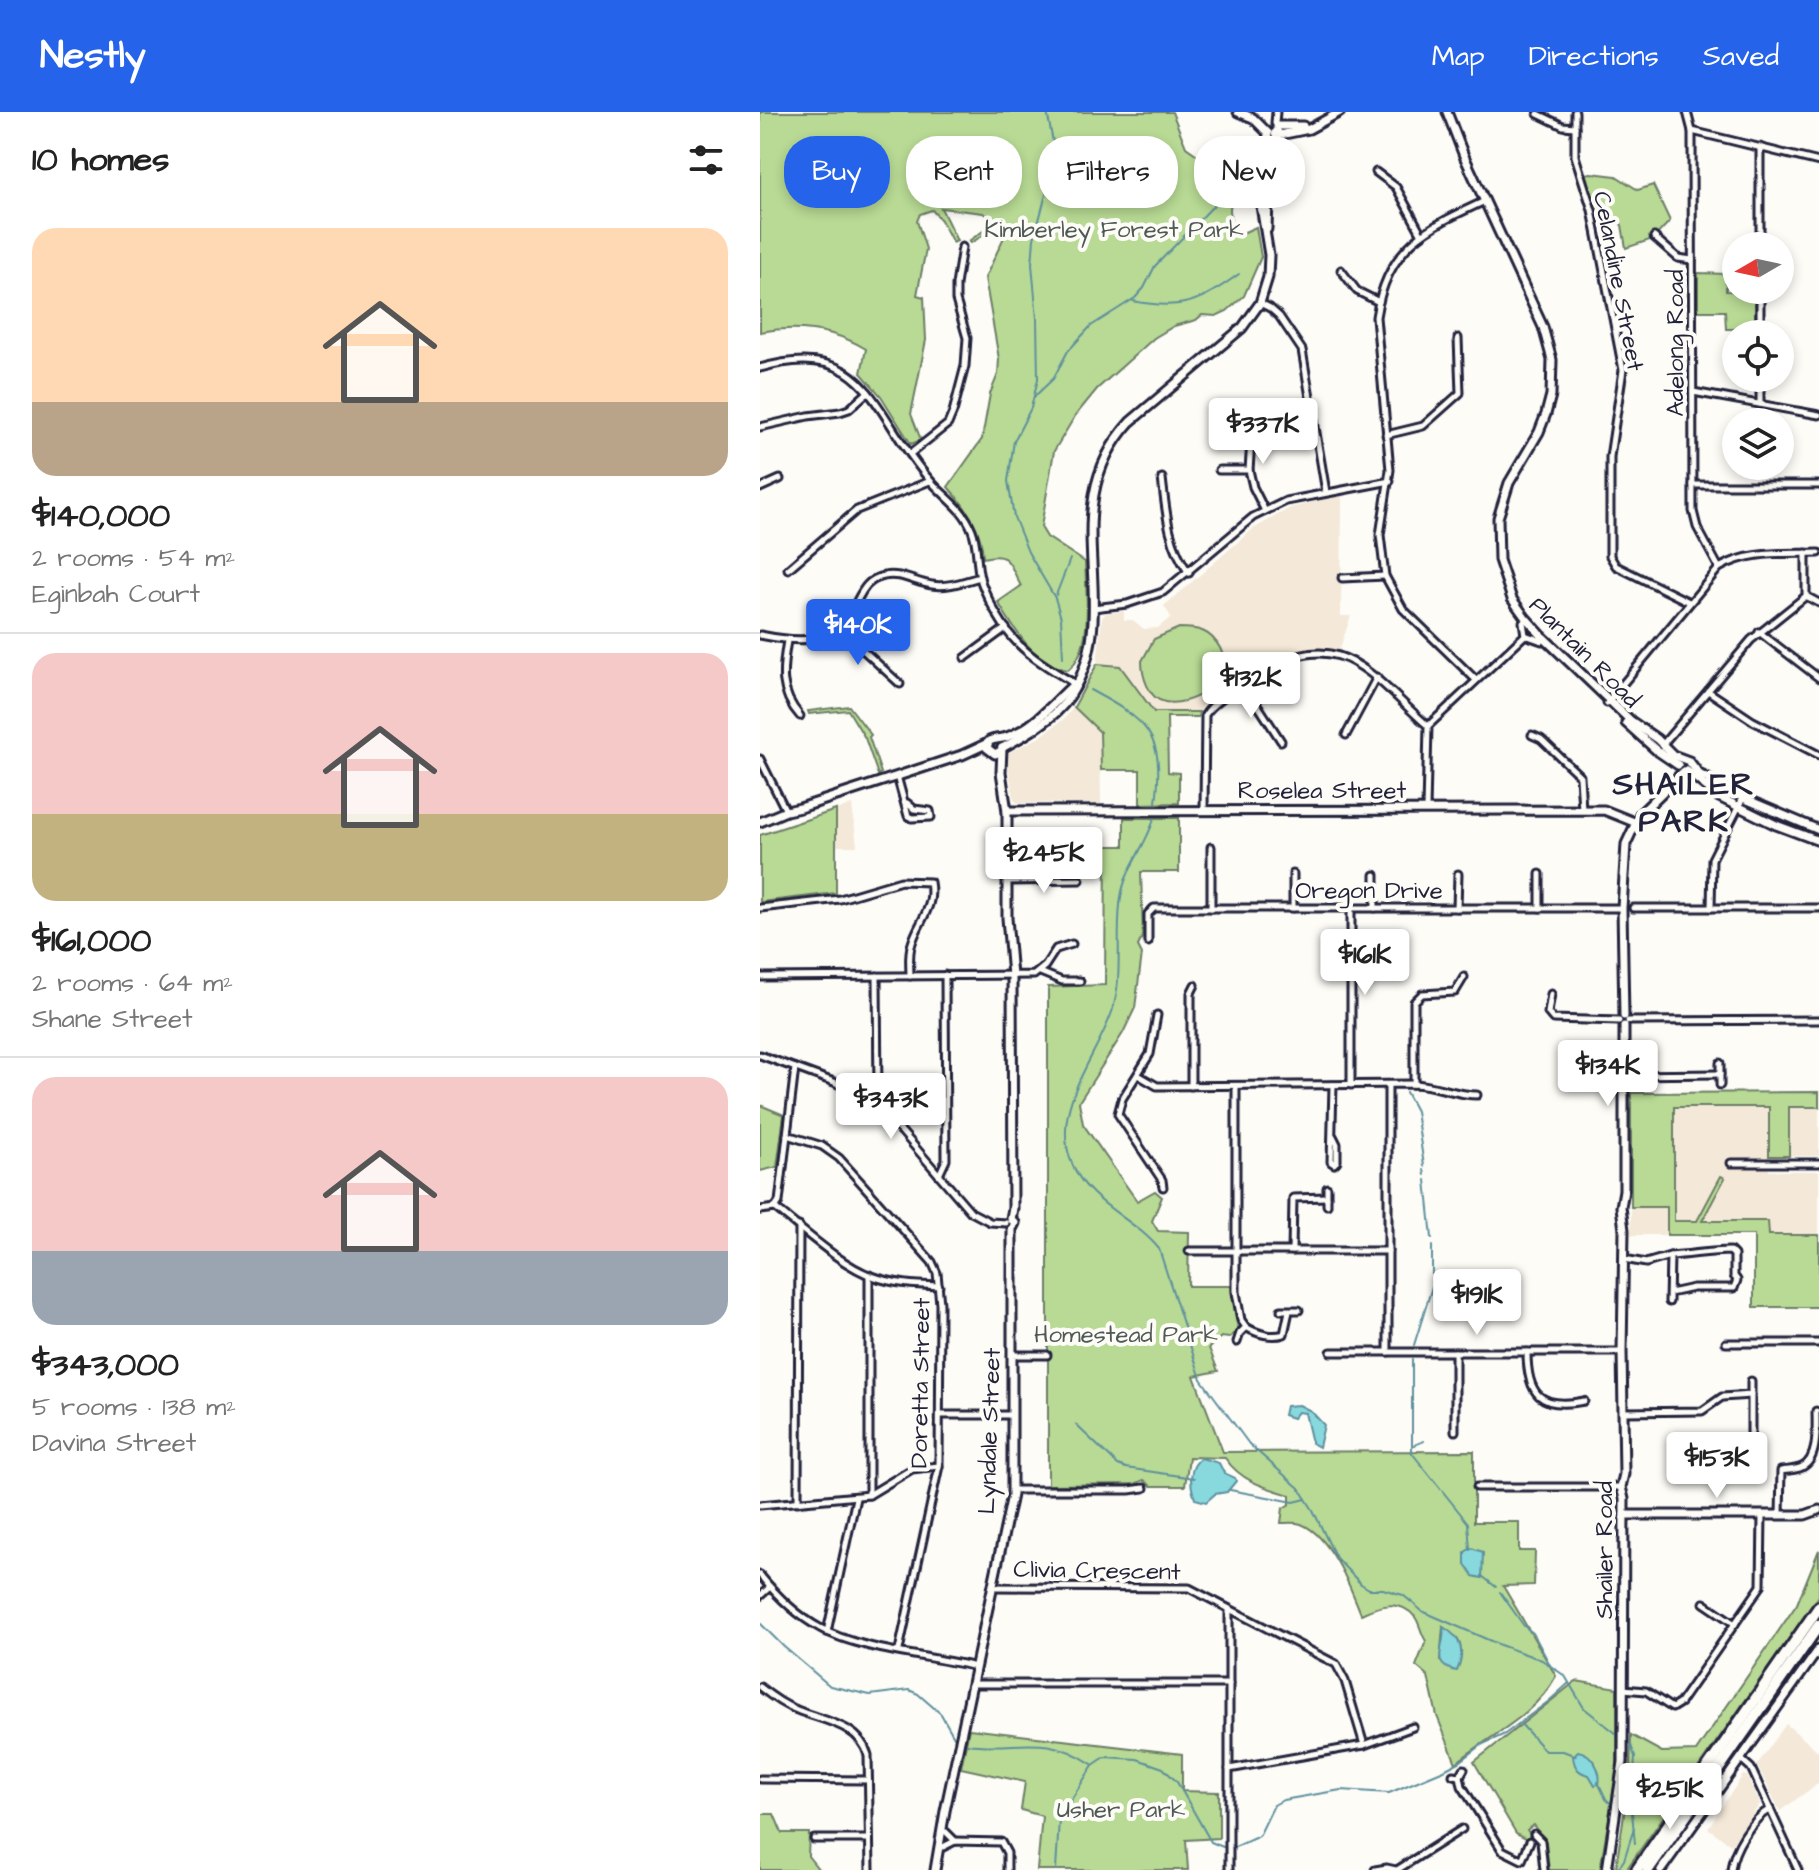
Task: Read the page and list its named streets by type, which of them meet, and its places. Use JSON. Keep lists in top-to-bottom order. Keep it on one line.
{"streets":{"street":["Celandine Street","Adelong Road","Plantain Road","Roselea Street","Oregon Drive","Doretta Street","Lyndale Street","Shailer Road","Clivia Crescent"]},"crossings":[["Plantain Road","Shailer Road"],["Roselea Street","Lyndale Street"],["Roselea Street","Shailer Road"],["Oregon Drive","Shailer Road"],["Lyndale Street","Clivia Crescent"]],"districts":["SHAILER PARK"],"parks":["Kimberley Forest Park","Homestead Park","Usher Park"],"north":"left","page":{"header":"Nestly","nav":["Map","Directions","Saved"],"heading":"10 homes","chip":["Buy","Rent","Filters","New"],"list":[{"name":"$140,000","note":"2 rooms · 54 m² · Eginbah Court"},{"name":"$161,000","note":"2 rooms · 64 m² · Shane Street"},{"name":"$343,000","note":"5 rooms · 138 m² · Davina Street"}],"price":["$337K","$140K","$132K","$245K","$161K","$134K","$343K","$191K","$153K","$251K"]}}
